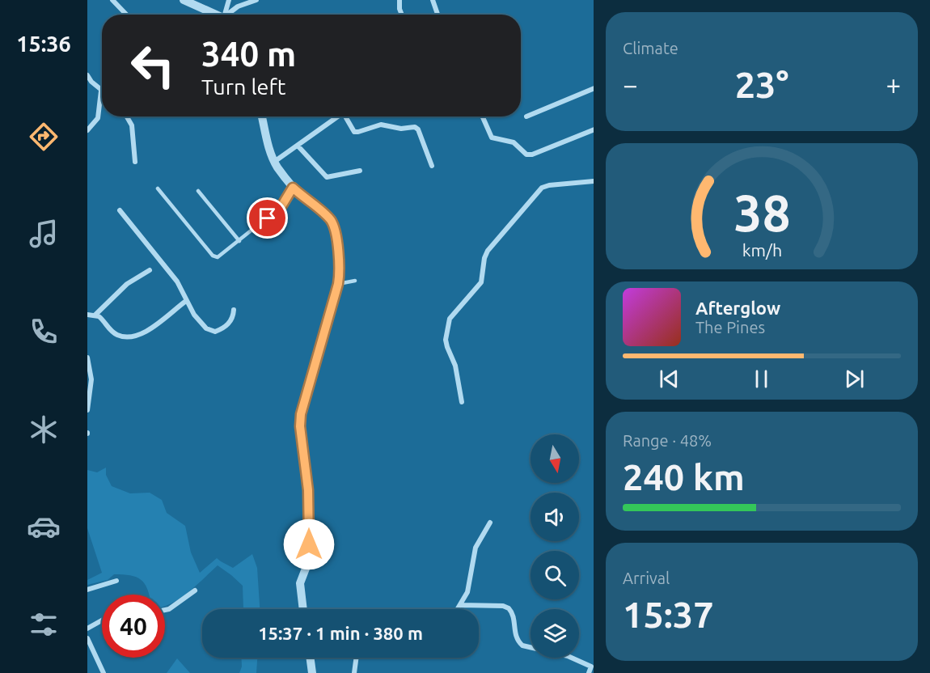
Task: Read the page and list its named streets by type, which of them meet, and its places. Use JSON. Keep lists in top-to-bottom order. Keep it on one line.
{"north":"bottom","page":{"tabs":"15:36","tile":["Climate",["Range · 48%","240 km"],["Arrival","15:37"]],"turn":["340 m","Turn left"],"heat":["−","23°","+"],"song":["Afterglow","The Pines"],"limit":"40","trip":"15:37 · 1 min · 380 m","gauge":["38","km/h"]}}
